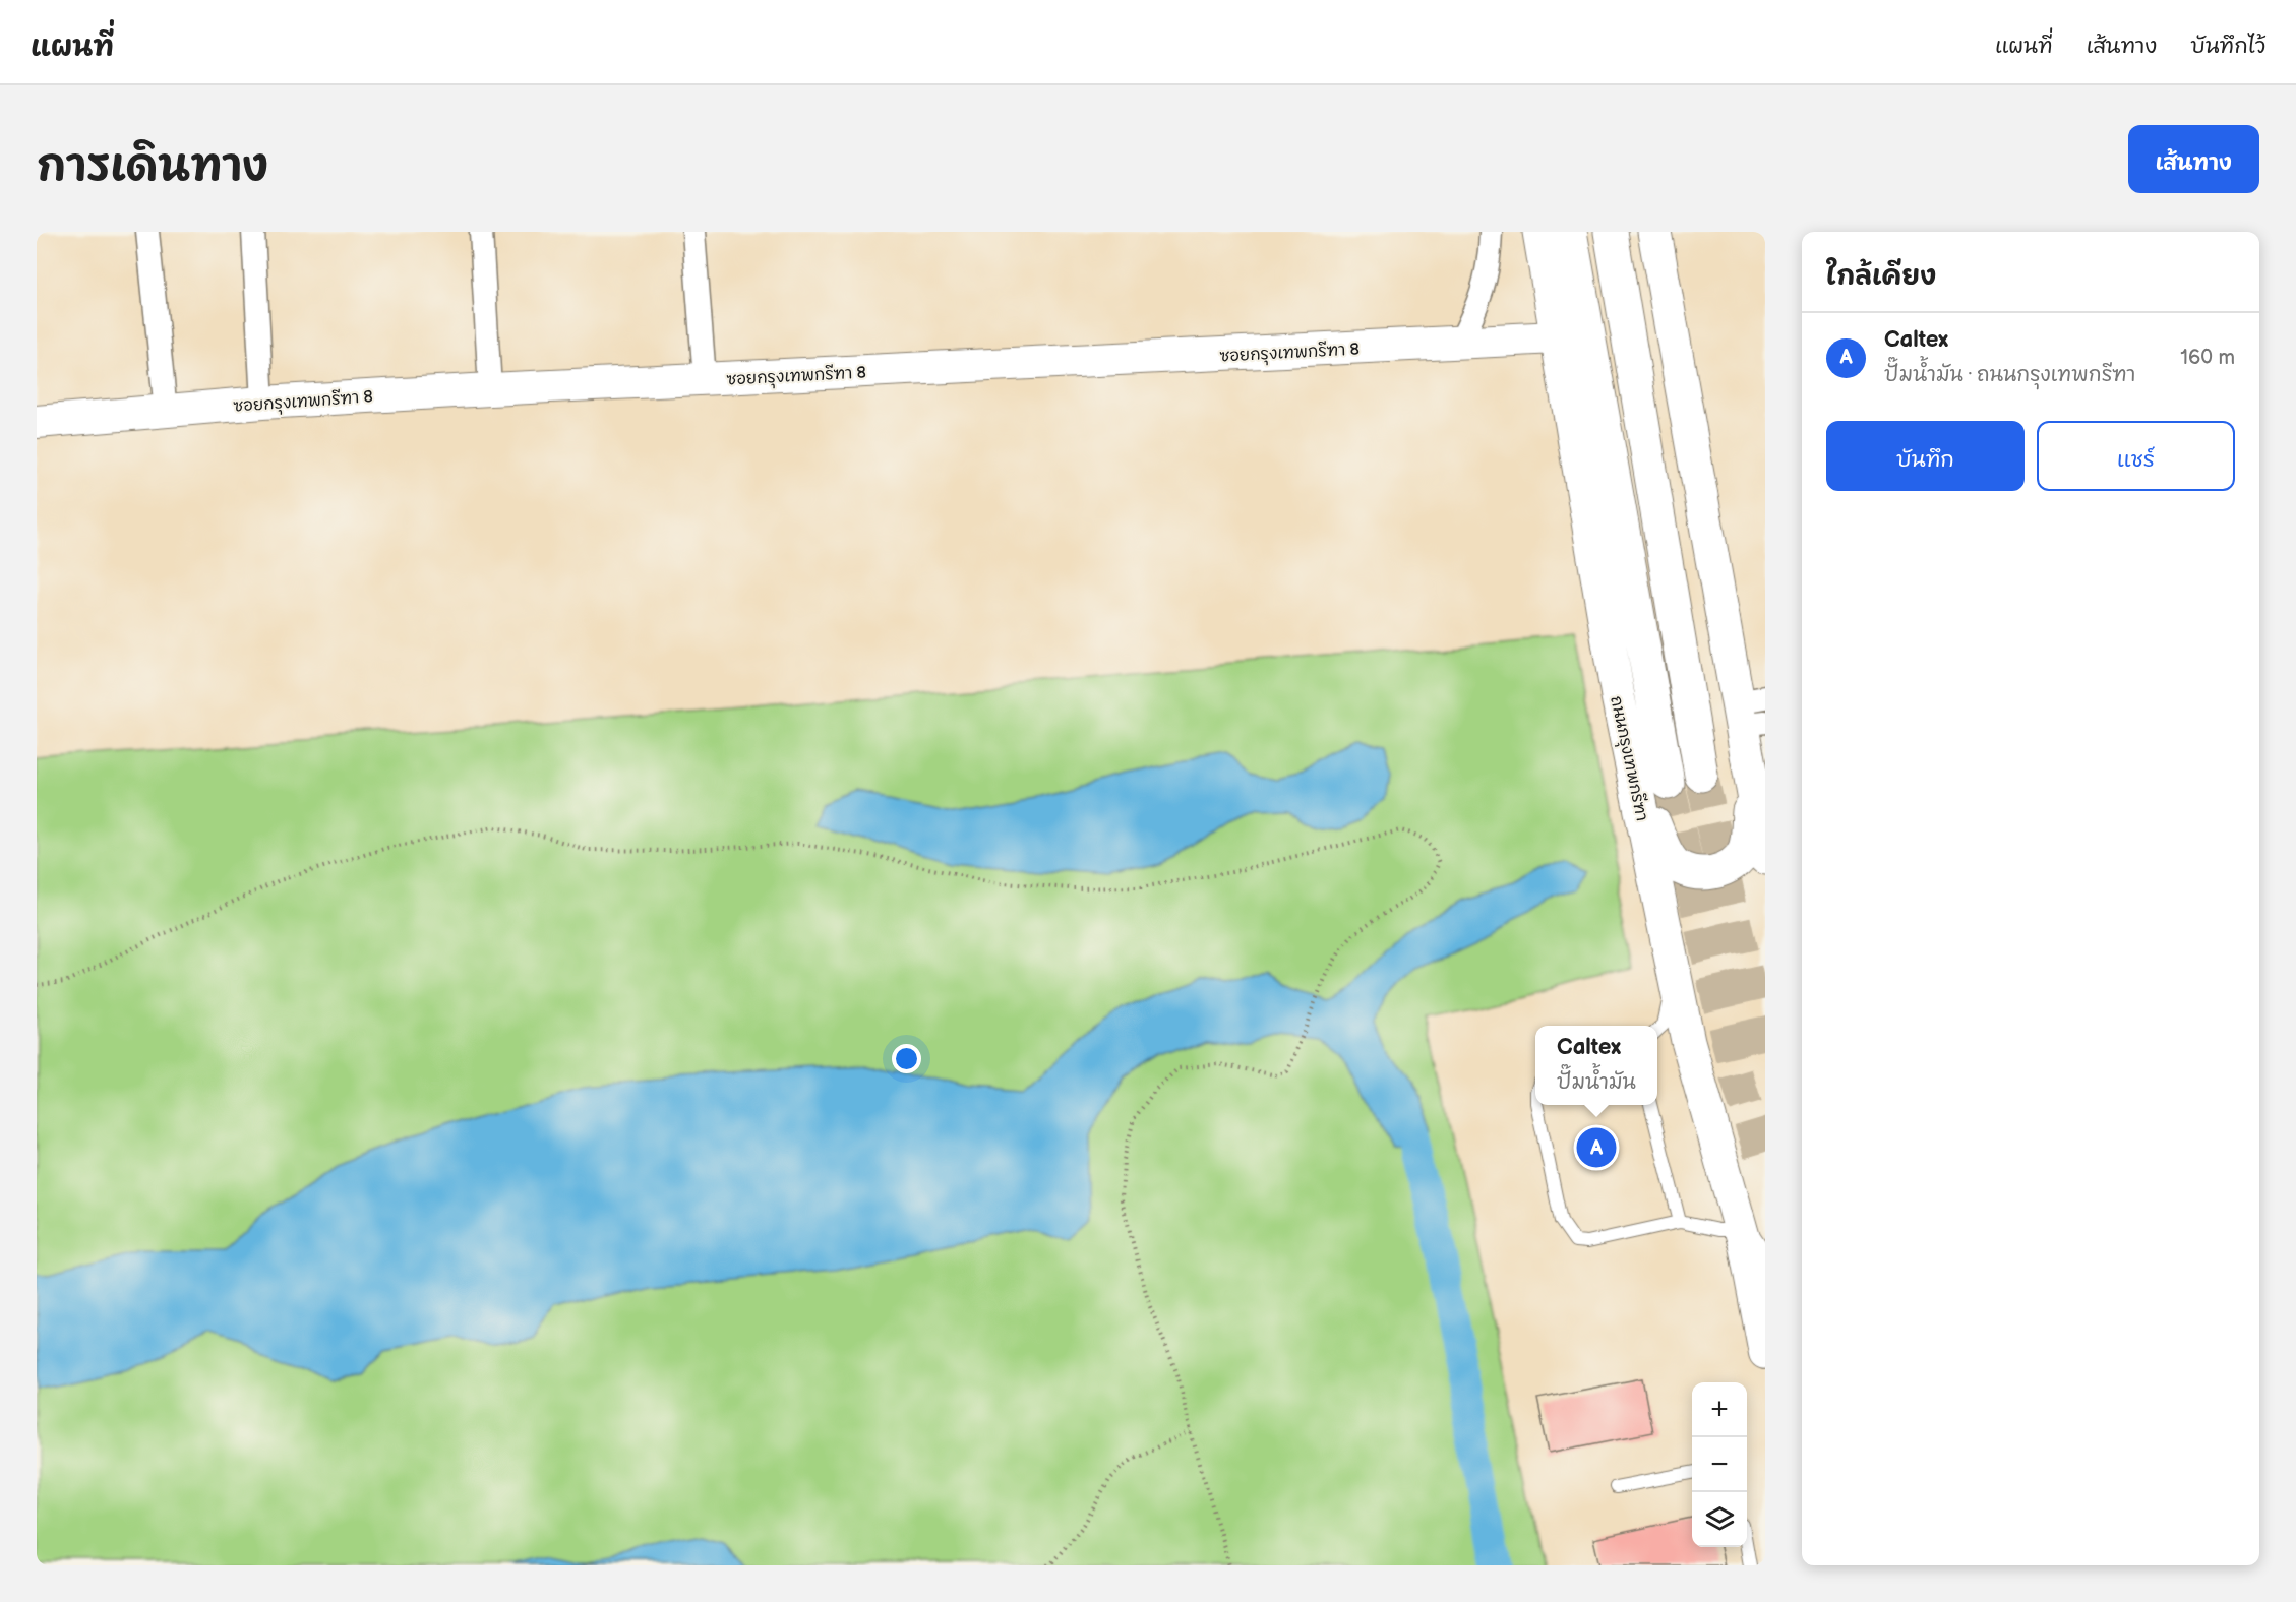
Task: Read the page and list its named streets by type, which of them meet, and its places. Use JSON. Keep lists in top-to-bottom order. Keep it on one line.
{"streets":{"main road":["ถนนกรุงเทพกรีฑา"],"street":["ซอยกรุงเทพกรีฑา 8"]},"crossings":[["ซอยกรุงเทพกรีฑา 8","ถนนกรุงเทพกรีฑา"]],"page":{"header":"แผนที่","nav":["แผนที่","เส้นทาง","บันทึกไว้"],"title":"การเดินทาง","buttons":["เส้นทาง",["บันทึก","แชร์"]],"heading":"ใกล้เคียง","list":[{"mark":"A","name":"Caltex","note":"ปั๊มน้ำมัน · ถนนกรุงเทพกรีฑา","value":"160 m"}],"popup":["Caltex","ปั๊มน้ำมัน"],"pins":"A","map_buttons":["+","−"]}}
